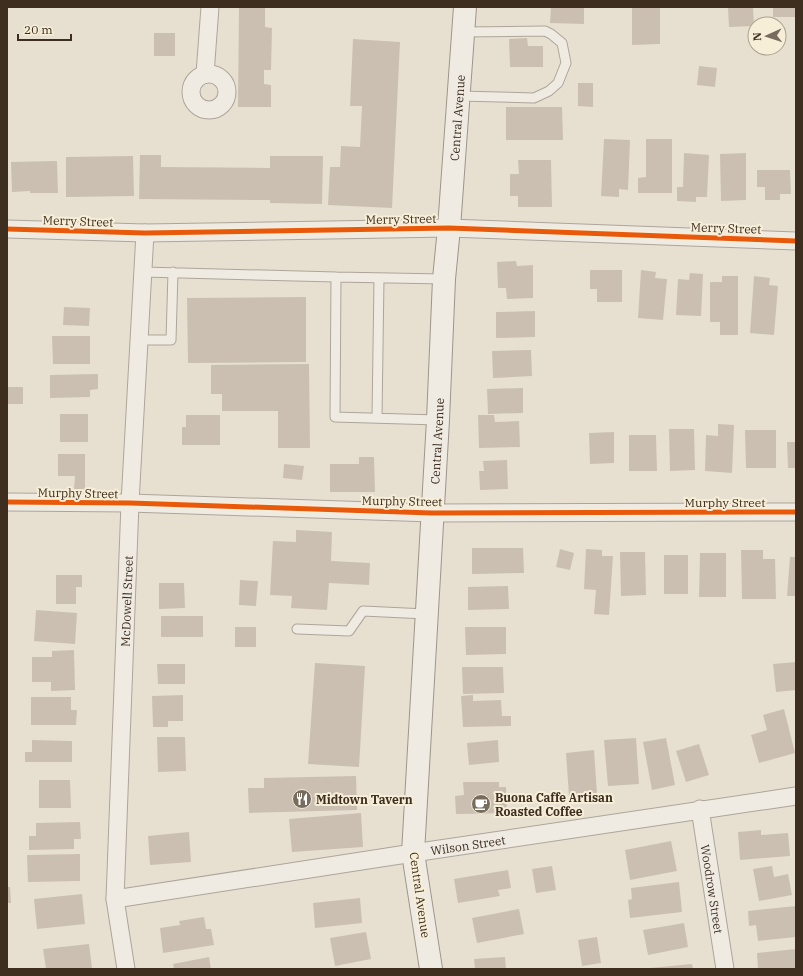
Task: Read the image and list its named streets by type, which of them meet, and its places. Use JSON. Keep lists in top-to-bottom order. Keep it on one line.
{"streets":{"main road":["Central Avenue"],"street":["Merry Street","Murphy Street","McDowell Street","Wilson Street","Woodrow Street"]},"crossings":[["Central Avenue","Merry Street"],["Central Avenue","Murphy Street"],["Central Avenue","Wilson Street"],["Merry Street","McDowell Street"],["Murphy Street","McDowell Street"],["McDowell Street","Wilson Street"],["Wilson Street","Woodrow Street"]],"places":{"restaurant":["Midtown Tavern"],"cafe":["Buona Caffe Artisan Roasted Coffee"]},"scale_bar":"20 m","north":"left"}
